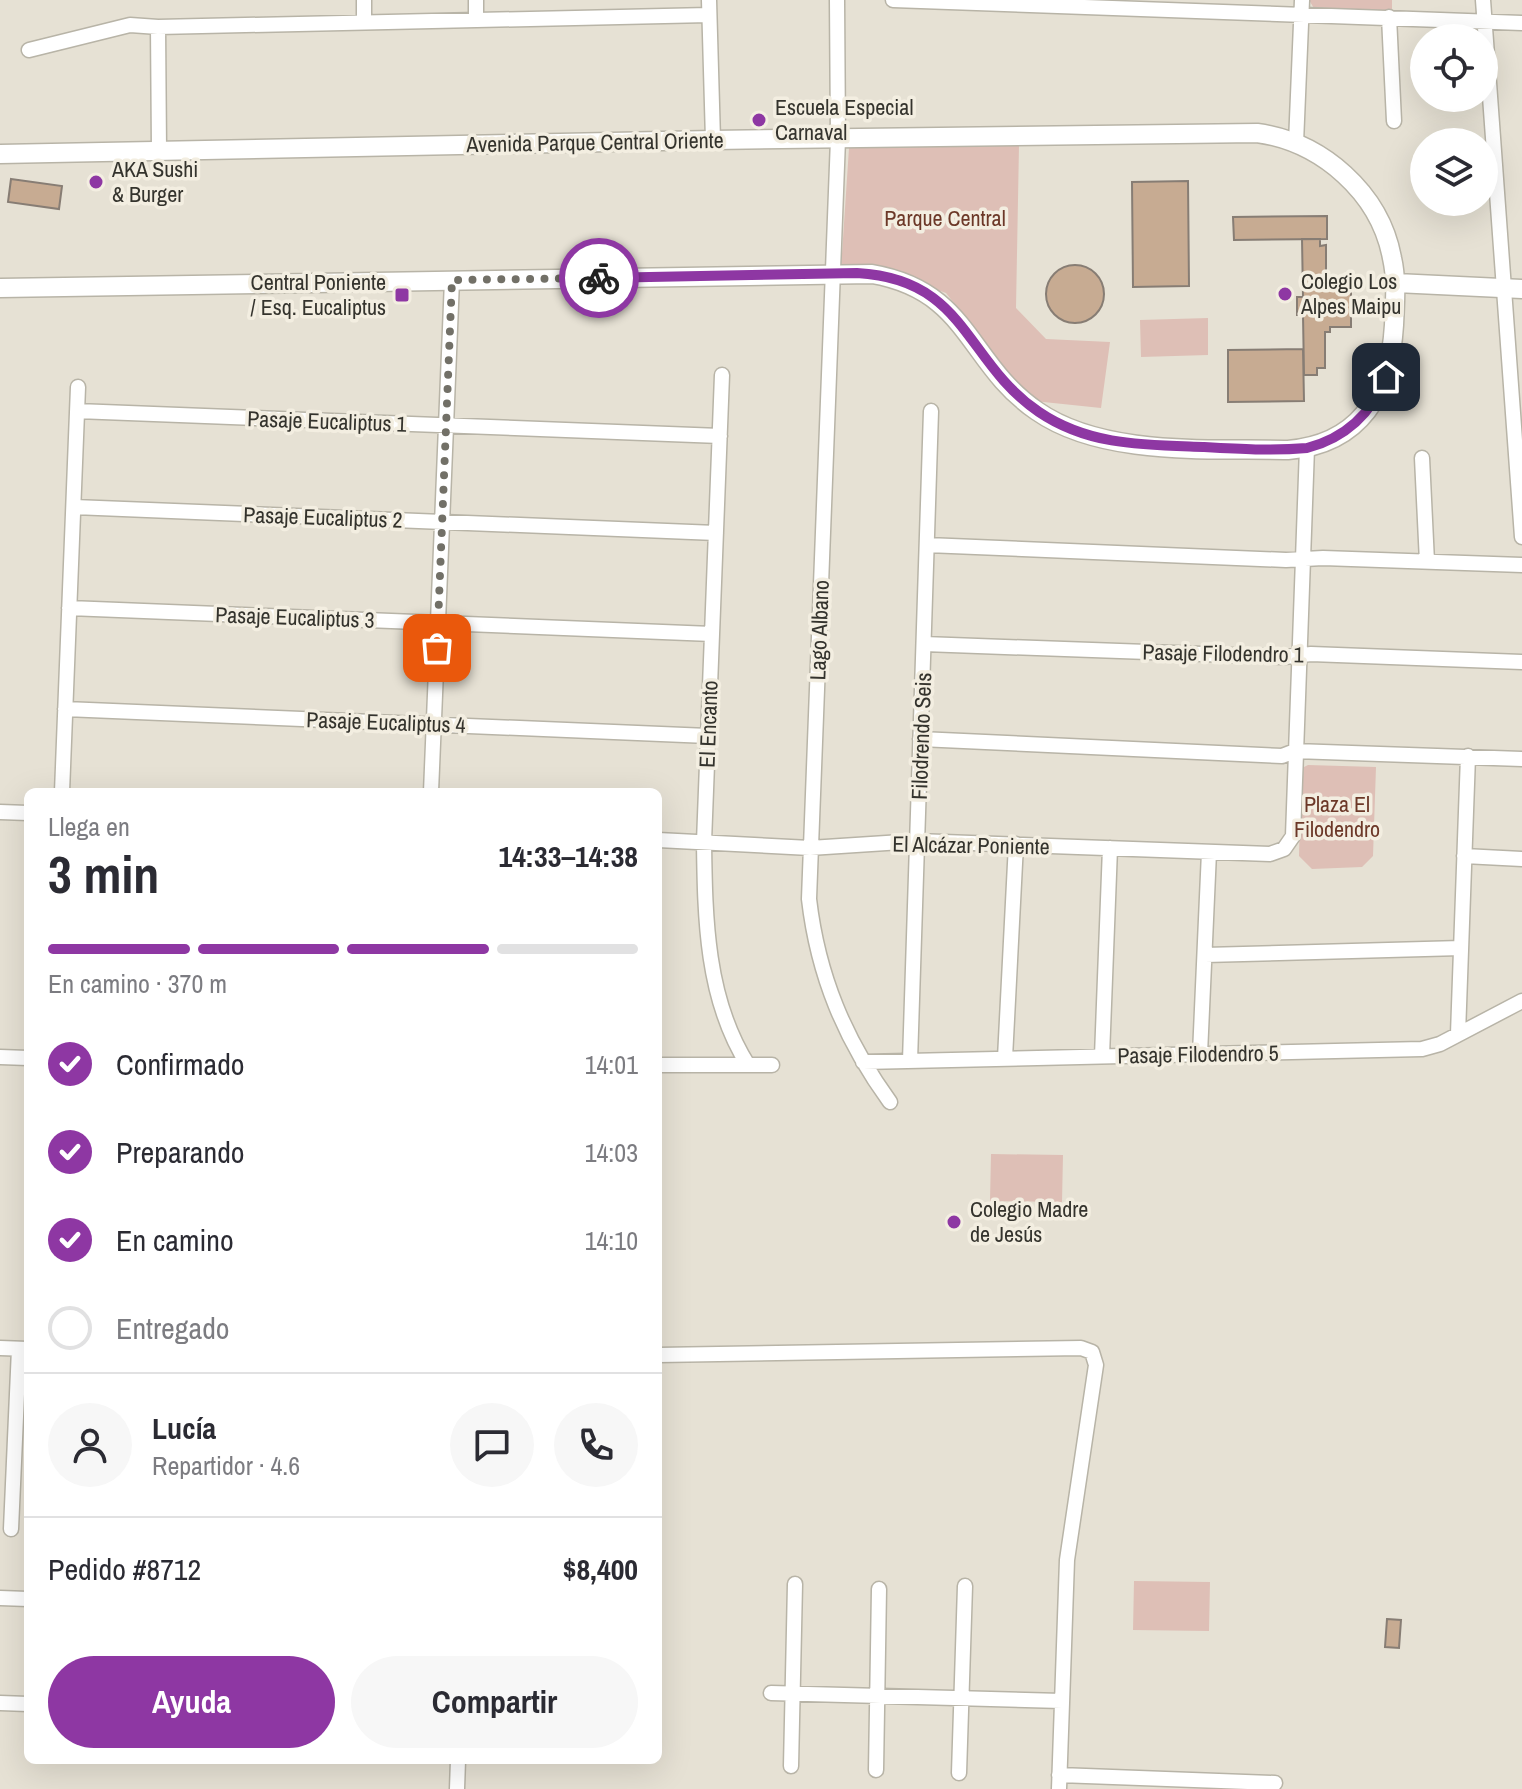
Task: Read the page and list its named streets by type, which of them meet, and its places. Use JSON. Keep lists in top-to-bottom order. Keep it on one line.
{"streets":{"street":["Avenida Parque Central Oriente","Pasaje Eucaliptus 1","Pasaje Eucaliptus 2","Pasaje Eucaliptus 3","Lago Albano","Pasaje Filodendro 1","Pasaje Eucaliptus 4","El Encanto","Filodrendo Seis","El Alcázar Poniente","Pasaje Filodendro 5"]},"crossings":[["Avenida Parque Central Oriente","Lago Albano"],["Pasaje Eucaliptus 1","El Encanto"],["Pasaje Eucaliptus 2","El Encanto"],["Pasaje Eucaliptus 3","El Encanto"],["Lago Albano","El Alcázar Poniente"],["Lago Albano","Pasaje Filodendro 5"],["Pasaje Filodendro 1","Filodrendo Seis"],["Pasaje Eucaliptus 4","El Encanto"],["El Encanto","El Alcázar Poniente"],["Filodrendo Seis","El Alcázar Poniente"],["Filodrendo Seis","Pasaje Filodendro 5"]],"parks":["Parque Central","Plaza El Filodendro"],"places":{"other":["Escuela Especial Carnaval","AKA Sushi & Burger","Colegio Los Alpes Maipu","Colegio Madre de Jesús"],"transit":["Central Poniente / Esq. Eucaliptus"]},"page":{"heading":["3 min","Llega en","14:33–14:38"],"panel":["Lucía","Repartidor · 4.6","Pedido #8712","$8,400"],"bar":"En camino · 370 m","list":[["Confirmado","14:01"],["Preparando","14:03"],["En camino","14:10"],"Entregado"],"buttons":["Ayuda","Compartir"]}}
